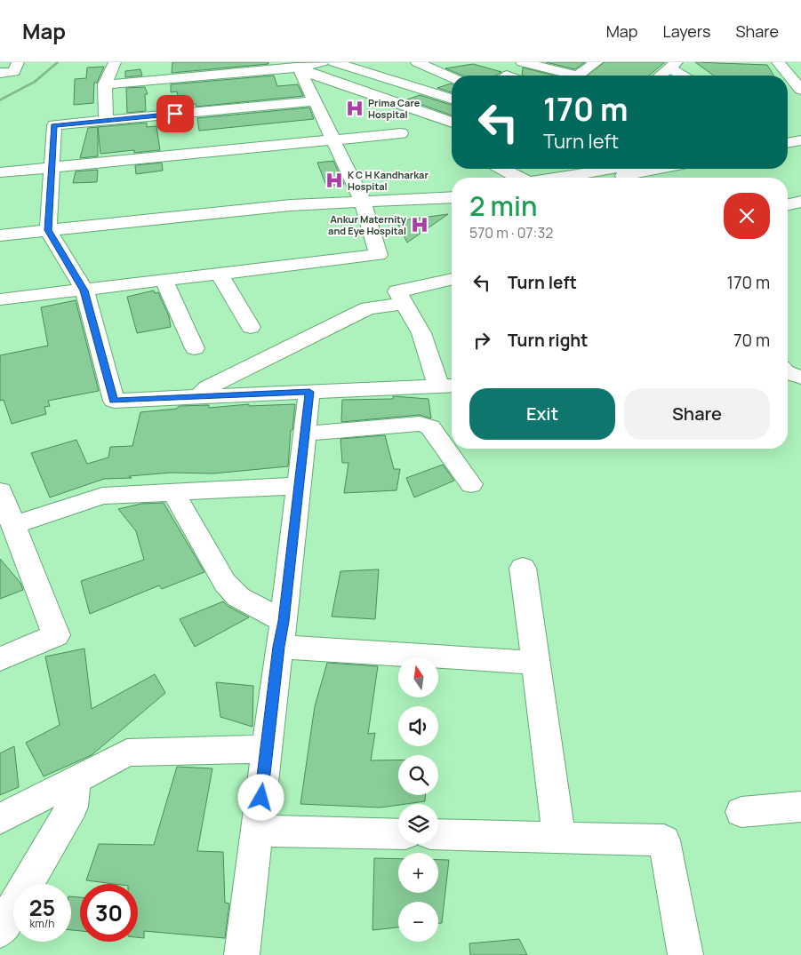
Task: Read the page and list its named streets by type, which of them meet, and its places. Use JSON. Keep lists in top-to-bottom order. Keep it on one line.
{"places":{"hospital":["Prima Care Hospital","K C H Kandharkar Hospital","Ankur Maternity and Eye Hospital"]},"north":"top","page":{"header":"Map","nav":["Map","Layers","Share"],"turn":["170 m","Turn left"],"heading":["2 min","570 m · 07:32"],"list":[{"name":"Turn left","value":"170 m"},{"name":"Turn right","value":"70 m"}],"buttons":["Exit","Share"],"map_buttons":["+","−"],"speed":"25 km/h","limit":"30"}}
